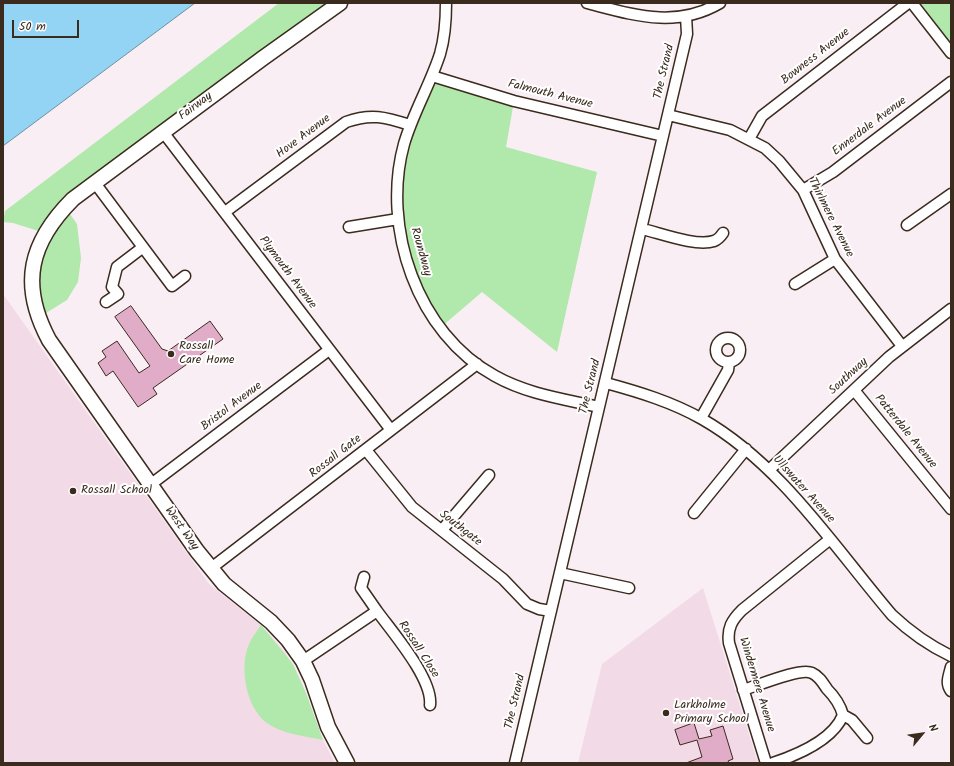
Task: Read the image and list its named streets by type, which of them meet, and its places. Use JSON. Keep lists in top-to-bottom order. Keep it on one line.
{"streets":{"street":["Bowness Avenue","The Strand","Falmouth Avenue","Fairway","Ennerdale Avenue","Hove Avenue","Thirlmere Avenue","Roundway","Plymouth Avenue","Southway","Bristol Avenue","Patterdale Avenue","Rossall Gate","Ullswater Avenue","West Way","Southgate","Rossall Close","Windermere Avenue"]},"crossings":[["Bowness Avenue","Thirlmere Avenue"],["The Strand","Falmouth Avenue"],["The Strand","Thirlmere Avenue"],["The Strand","Roundway"],["The Strand","Ullswater Avenue"],["The Strand","Southgate"],["Falmouth Avenue","Roundway"],["Fairway","Plymouth Avenue"],["Fairway","West Way"],["Ennerdale Avenue","Thirlmere Avenue"],["Hove Avenue","Roundway"],["Hove Avenue","Plymouth Avenue"],["Thirlmere Avenue","Southway"],["Roundway","Rossall Gate"],["Plymouth Avenue","Bristol Avenue"],["Plymouth Avenue","Rossall Gate"],["Southway","Patterdale Avenue"],["Southway","Ullswater Avenue"],["Bristol Avenue","West Way"],["Rossall Gate","West Way"],["Rossall Gate","Southgate"],["Ullswater Avenue","Windermere Avenue"]],"places":["Rossall Care Home","Rossall School","Larkholme Primary School"],"scale_bar":"50 m","north":"top right"}
